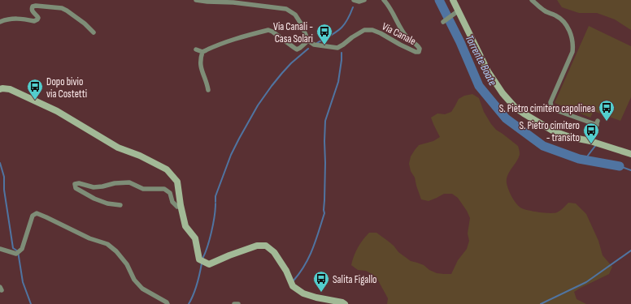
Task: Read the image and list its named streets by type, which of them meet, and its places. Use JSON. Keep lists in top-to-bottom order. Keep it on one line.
{"streets":{"street":["Via Canale"]},"water":["Torrente Boate"],"places":{"bus stop":["Via Canali - Casa Solari","Dopo bivio via Costetti","S. Pietro cimitero capolinea","S. Pietro cimitero - transito","Salita Figallo"]}}
